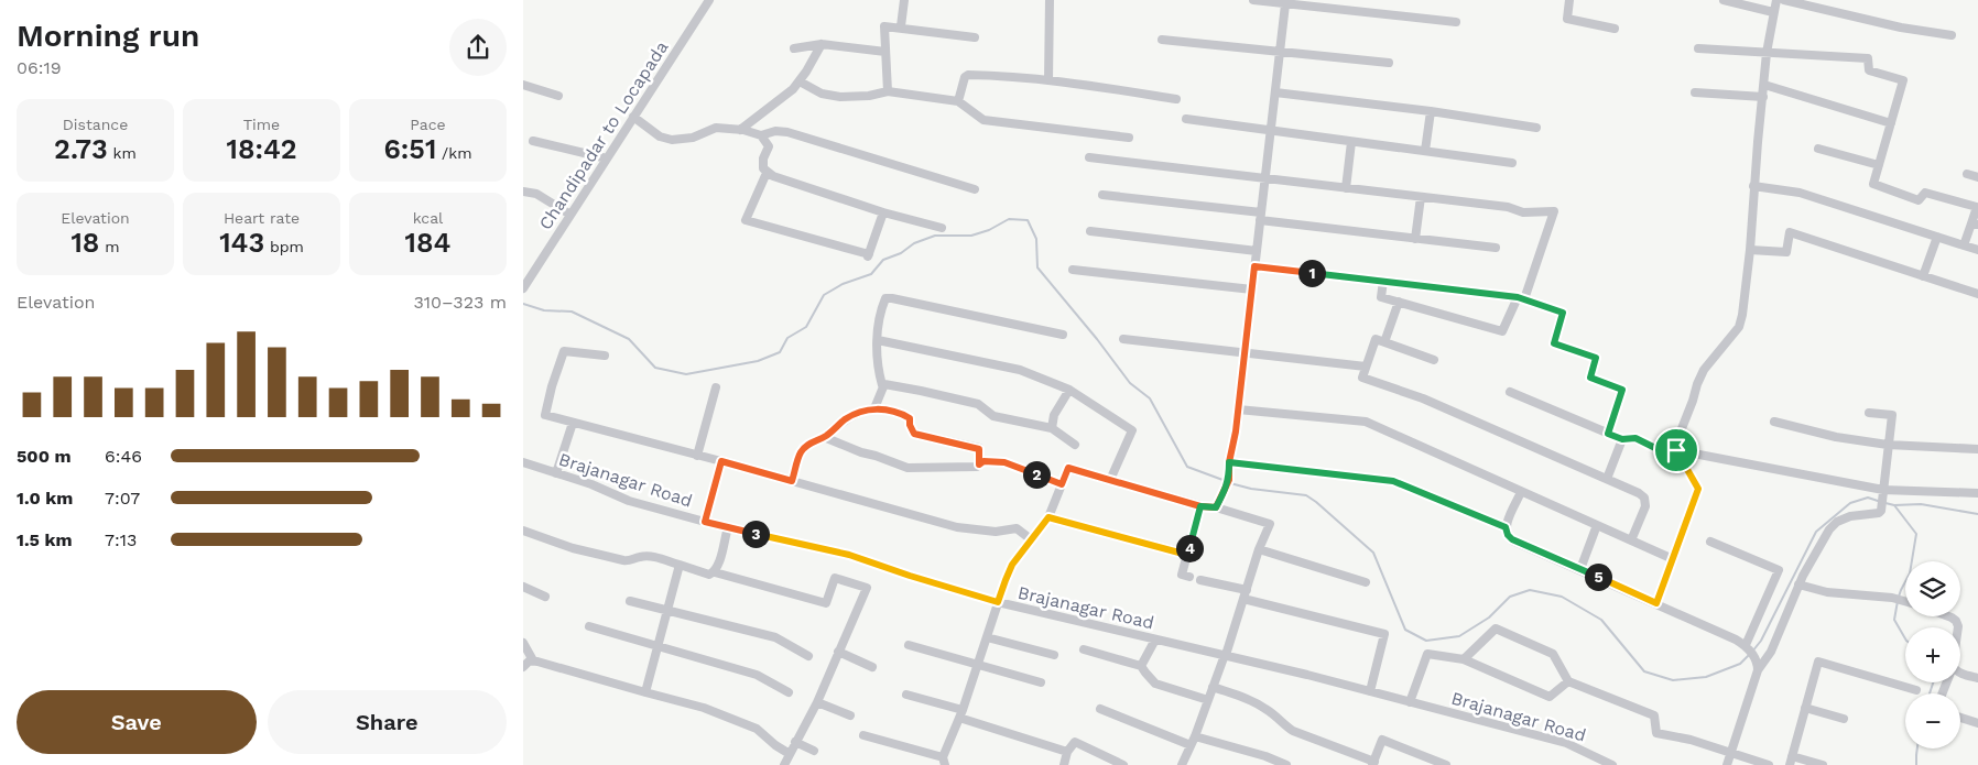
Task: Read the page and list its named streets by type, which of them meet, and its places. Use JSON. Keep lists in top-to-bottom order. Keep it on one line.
{"streets":{"street":["Chandipadar to Locapada","Brajanagar Road"]},"page":{"heading":["Morning run","06:19"],"stats":[["Distance","2.73 km"],["Time","18:42"],["Pace","6:51 /km"],["Elevation","18 m"],["Heart rate","143 bpm"],["kcal","184"]],"pins":["1","2","3","4","5"],"chart":["Elevation","310–323 m"],"list":[{"name":"500 m","note":"6:46"},{"name":"1.0 km","note":"7:07"},{"name":"1.5 km","note":"7:13"}],"map_buttons":["+","−"],"buttons":["Save","Share"]}}
